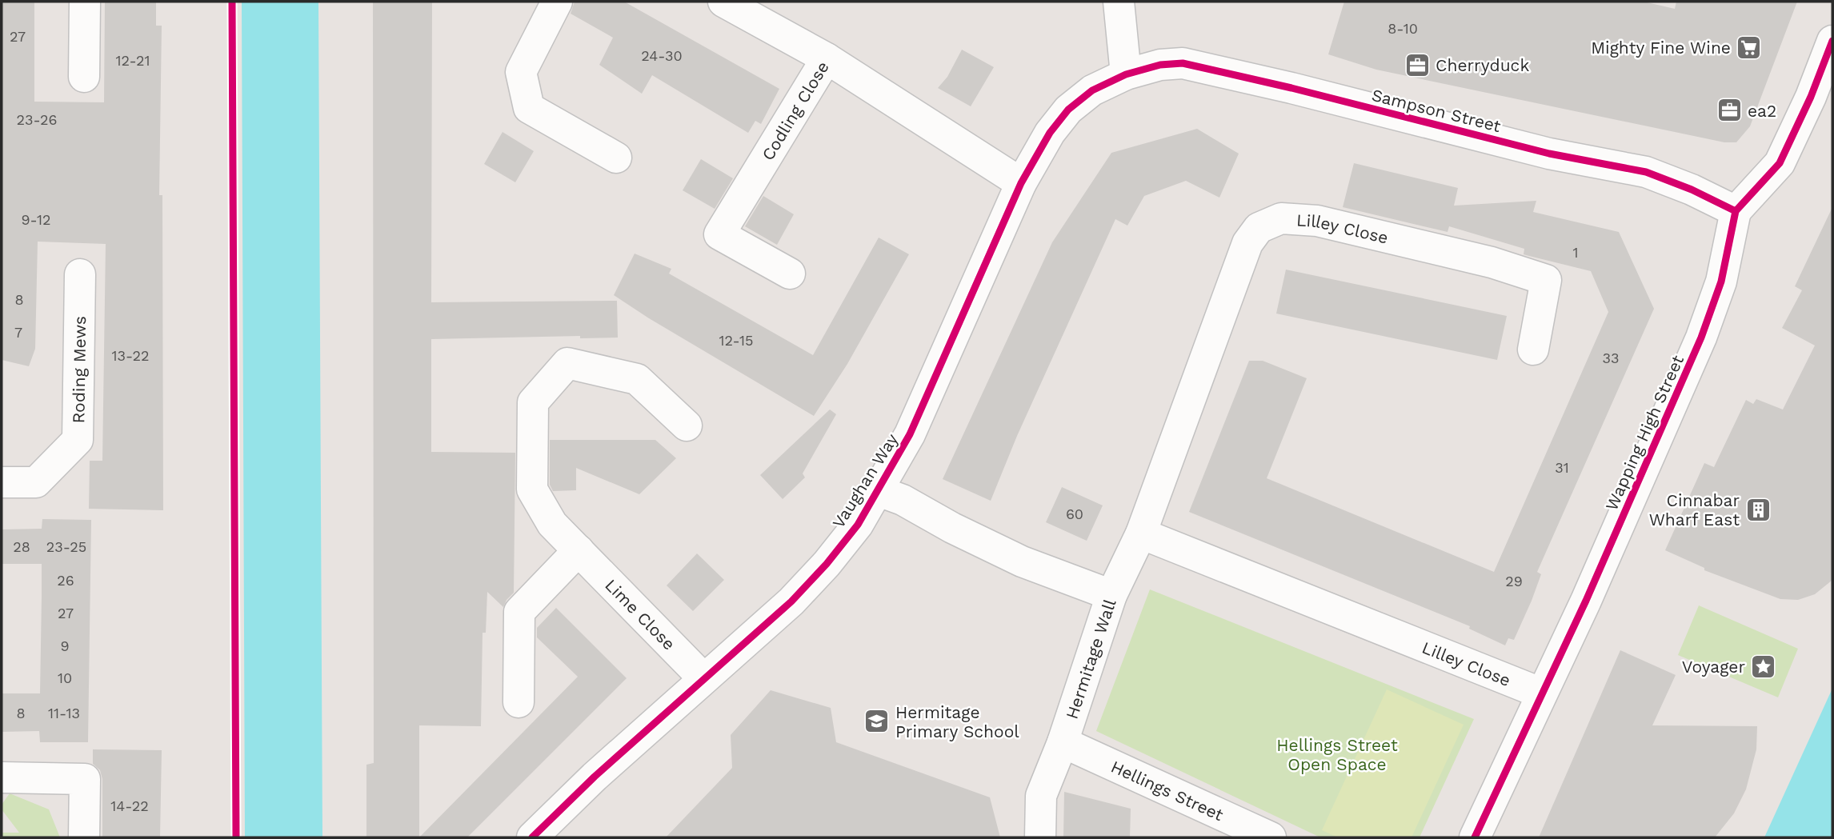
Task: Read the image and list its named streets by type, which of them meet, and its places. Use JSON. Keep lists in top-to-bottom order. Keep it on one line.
{"streets":{"street":["Sampson Street","Codling Close","Lilley Close","Roding Mews","Wapping High Street","Vaughan Way","Lime Close","Hermitage Wall","Hellings Street"]},"crossings":[["Sampson Street","Wapping High Street"],["Sampson Street","Vaughan Way"],["Codling Close","Vaughan Way"],["Lilley Close","Wapping High Street"],["Lilley Close","Hermitage Wall"],["Vaughan Way","Lime Close"],["Vaughan Way","Hermitage Wall"],["Hermitage Wall","Hellings Street"]],"parks":["Hellings Street Open Space"],"places":{"supermarket":["Mighty Fine Wine"],"office":["Cherryduck","ea2"],"building":["Cinnabar Wharf East"],"place":["Voyager"],"school or university":["Hermitage Primary School"]},"house_numbers":["8-10","27","24-30","12-21","23-26","9-12","1","8","7","12-15","13-22","33","31","60","28","23-25","26","29","27","9","10","8","11-13","14-22"]}
